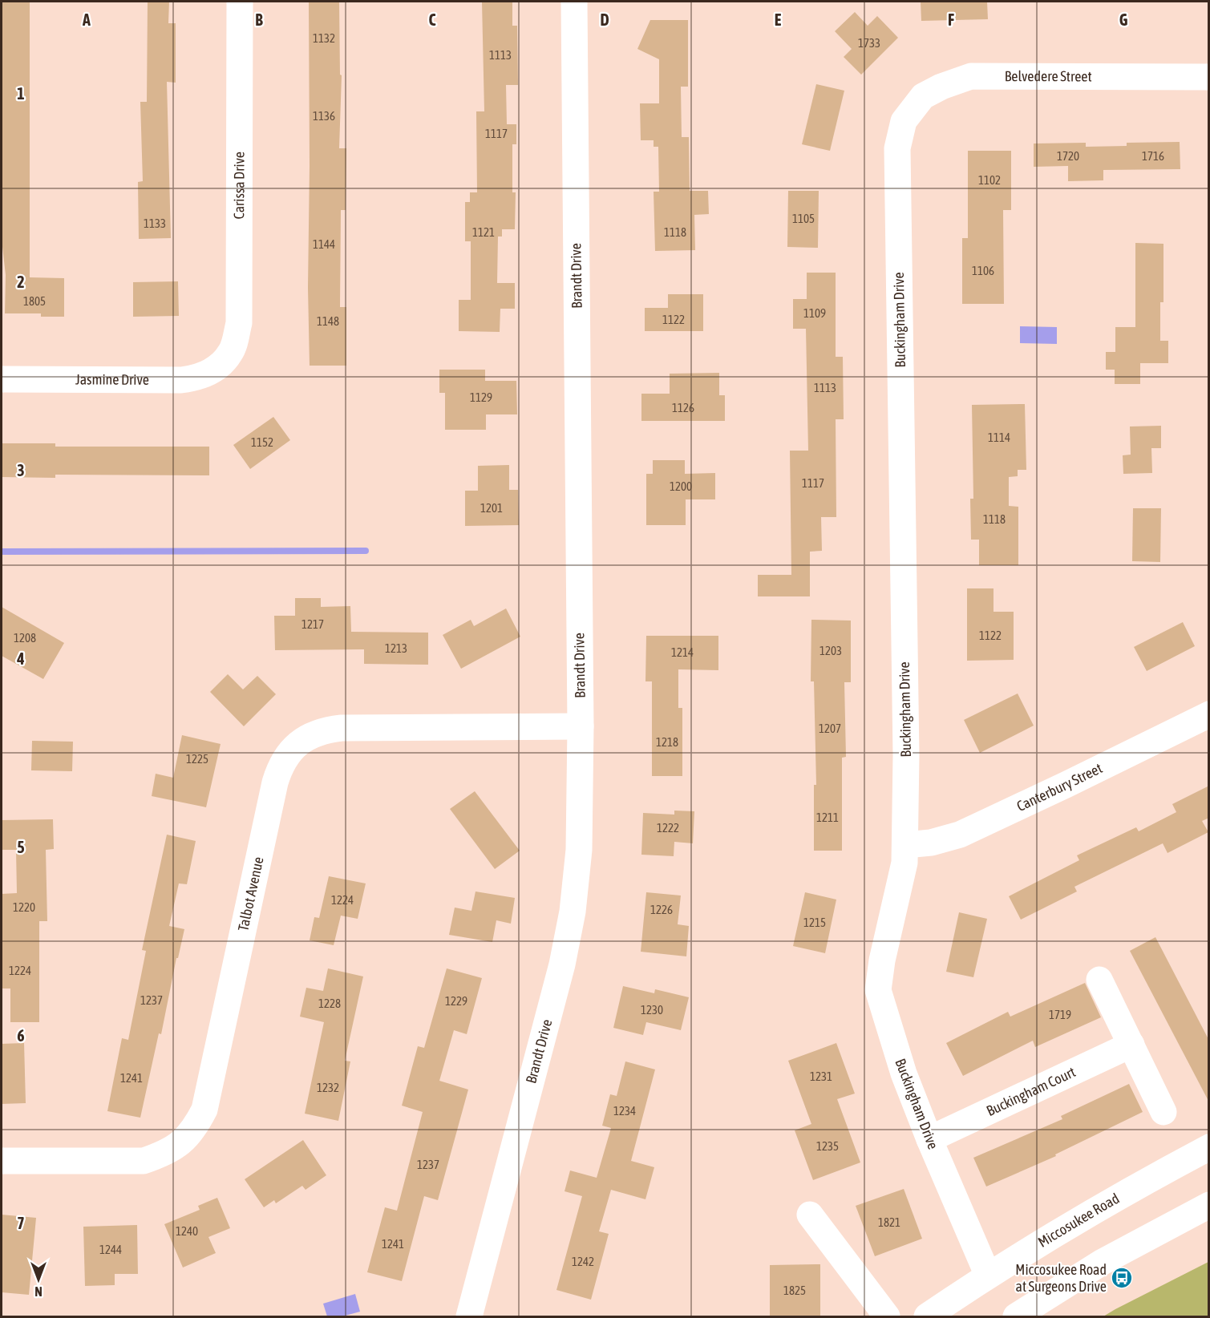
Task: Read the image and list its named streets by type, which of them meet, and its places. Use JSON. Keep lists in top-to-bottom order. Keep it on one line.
{"streets":{"street":["Belvedere Street","Carissa Drive","Brandt Drive","Buckingham Drive","Jasmine Drive","Canterbury Street","Talbot Avenue","Buckingham Court","Miccosukee Road"]},"crossings":[["Belvedere Street","Buckingham Drive"],["Carissa Drive","Jasmine Drive"],["Brandt Drive","Talbot Avenue"],["Buckingham Drive","Canterbury Street"],["Buckingham Drive","Buckingham Court"],["Buckingham Drive","Miccosukee Road"]],"places":{"bus stop":["Miccosukee Road at Surgeons Drive"]},"house_numbers":["1132","1733","1113","1136","1117","1720","1716","1102","1105","1133","1121","1118","1144","1106","1805","1109","1122","1148","1113","1129","1126","1114","1152","1117","1200","1201","1118","1217","1122","1208","1213","1203","1214","1207","1218","1225","1211","1222","1224","1220","1226","1215","1224","1237","1229","1228","1230","1719","1231","1241","1232","1234","1235","1237","1821","1240","1241","1244","1242","1825"],"north":"bottom","grid":{"columns":["A","B","C","D","E","F","G"],"rows":["1","2","3","4","5","6","7"]}}
